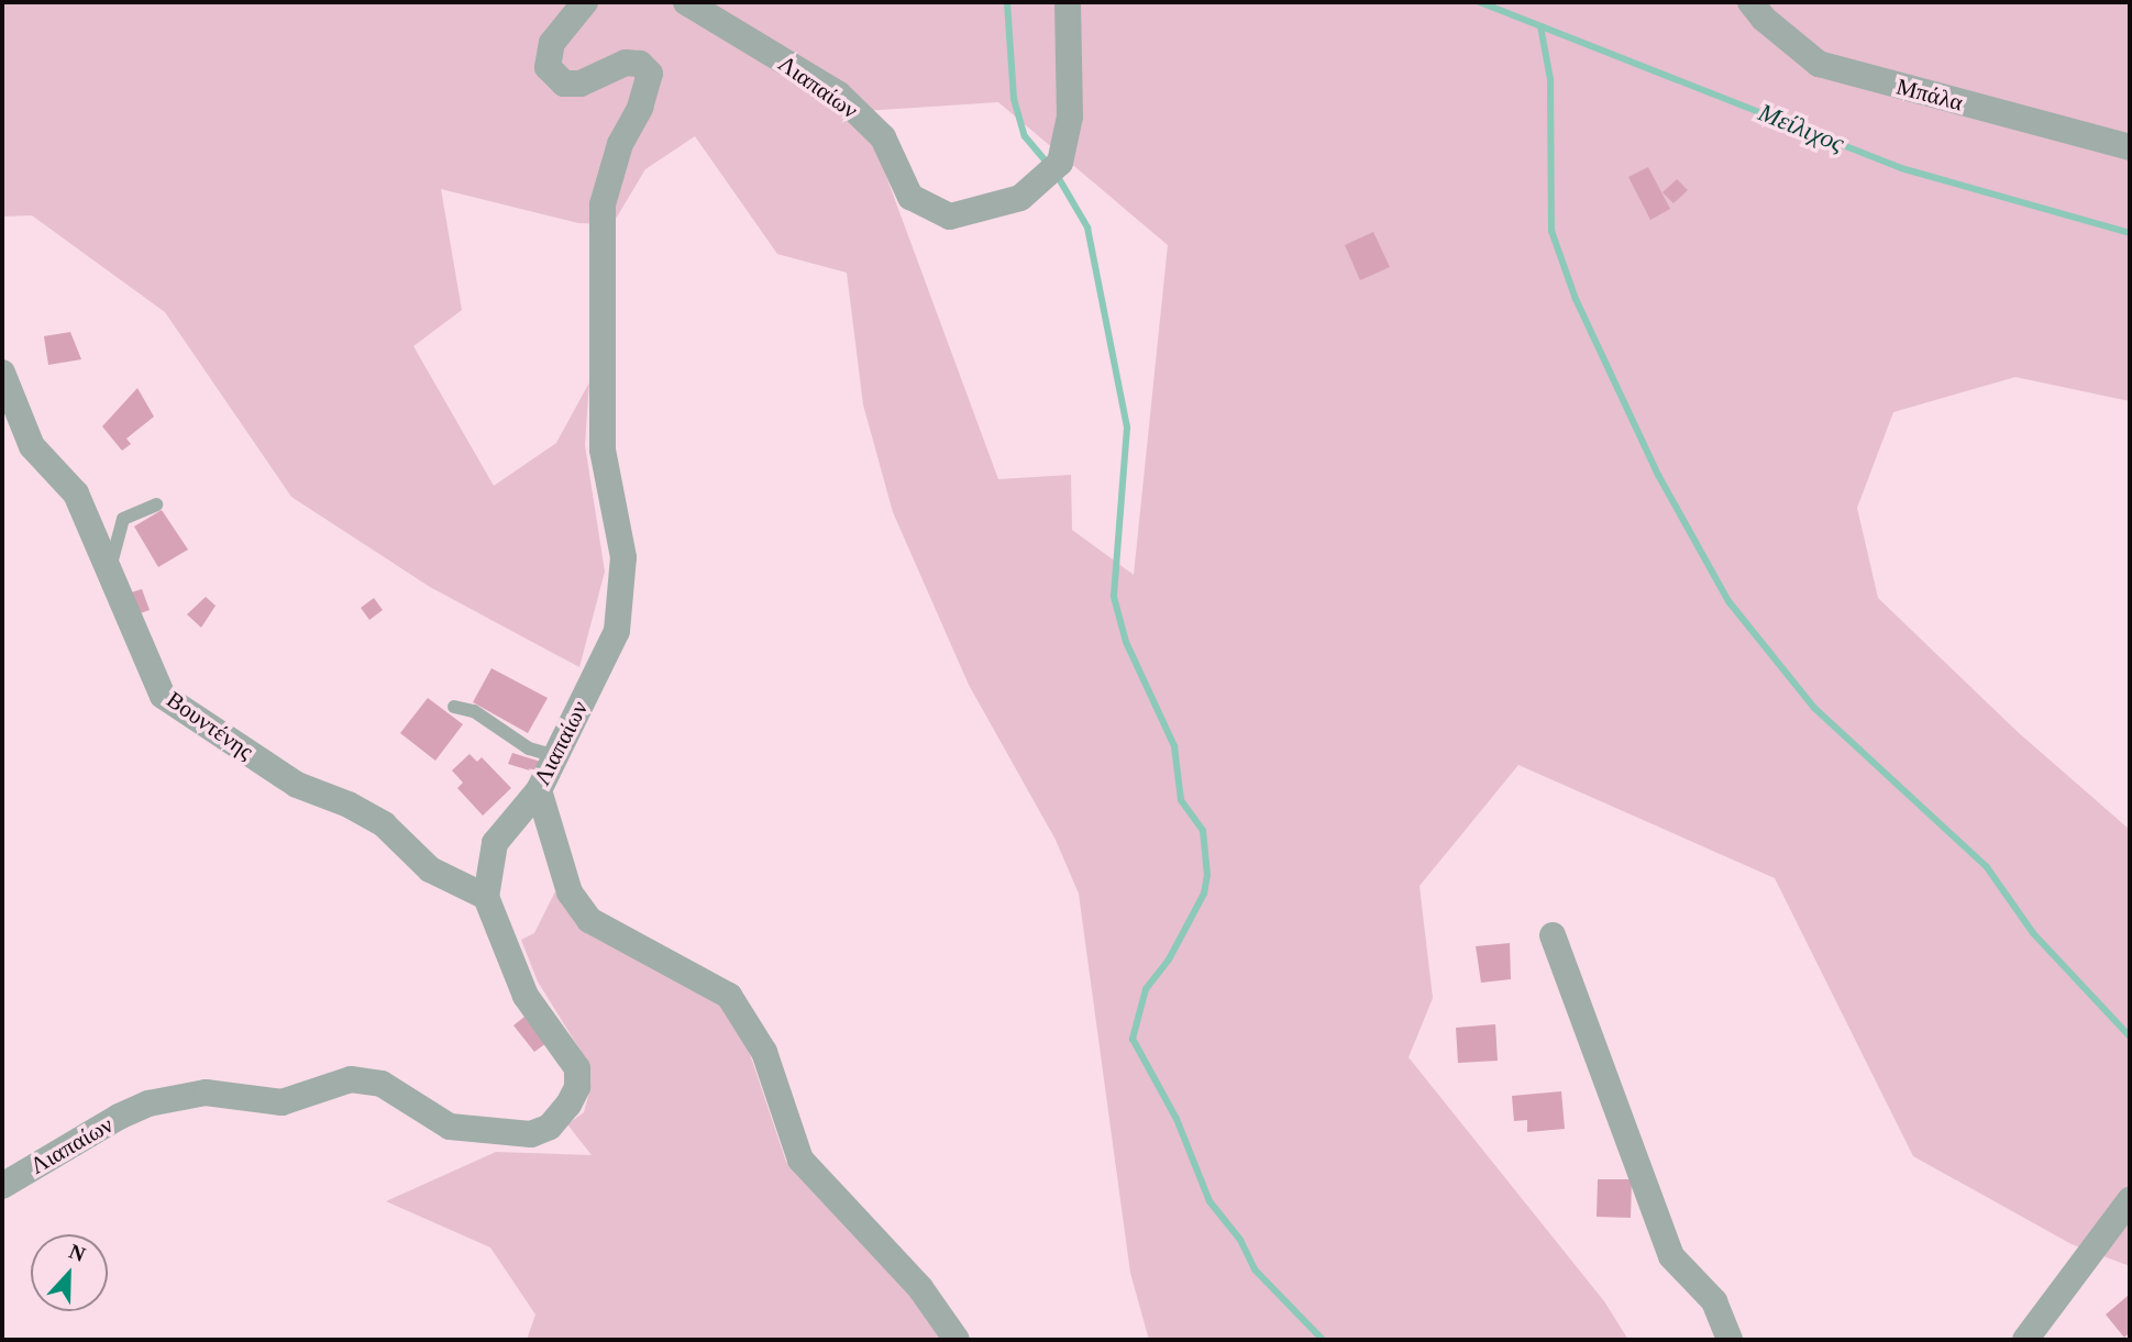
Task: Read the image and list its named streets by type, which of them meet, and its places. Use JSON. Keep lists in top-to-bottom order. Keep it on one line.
{"streets":{"street":["Λιαπαίων","Μπάλα","Βουντένης"]},"crossings":[["Λιαπαίων","Βουντένης"]],"water":["Μείλιχος"],"north":"top"}
